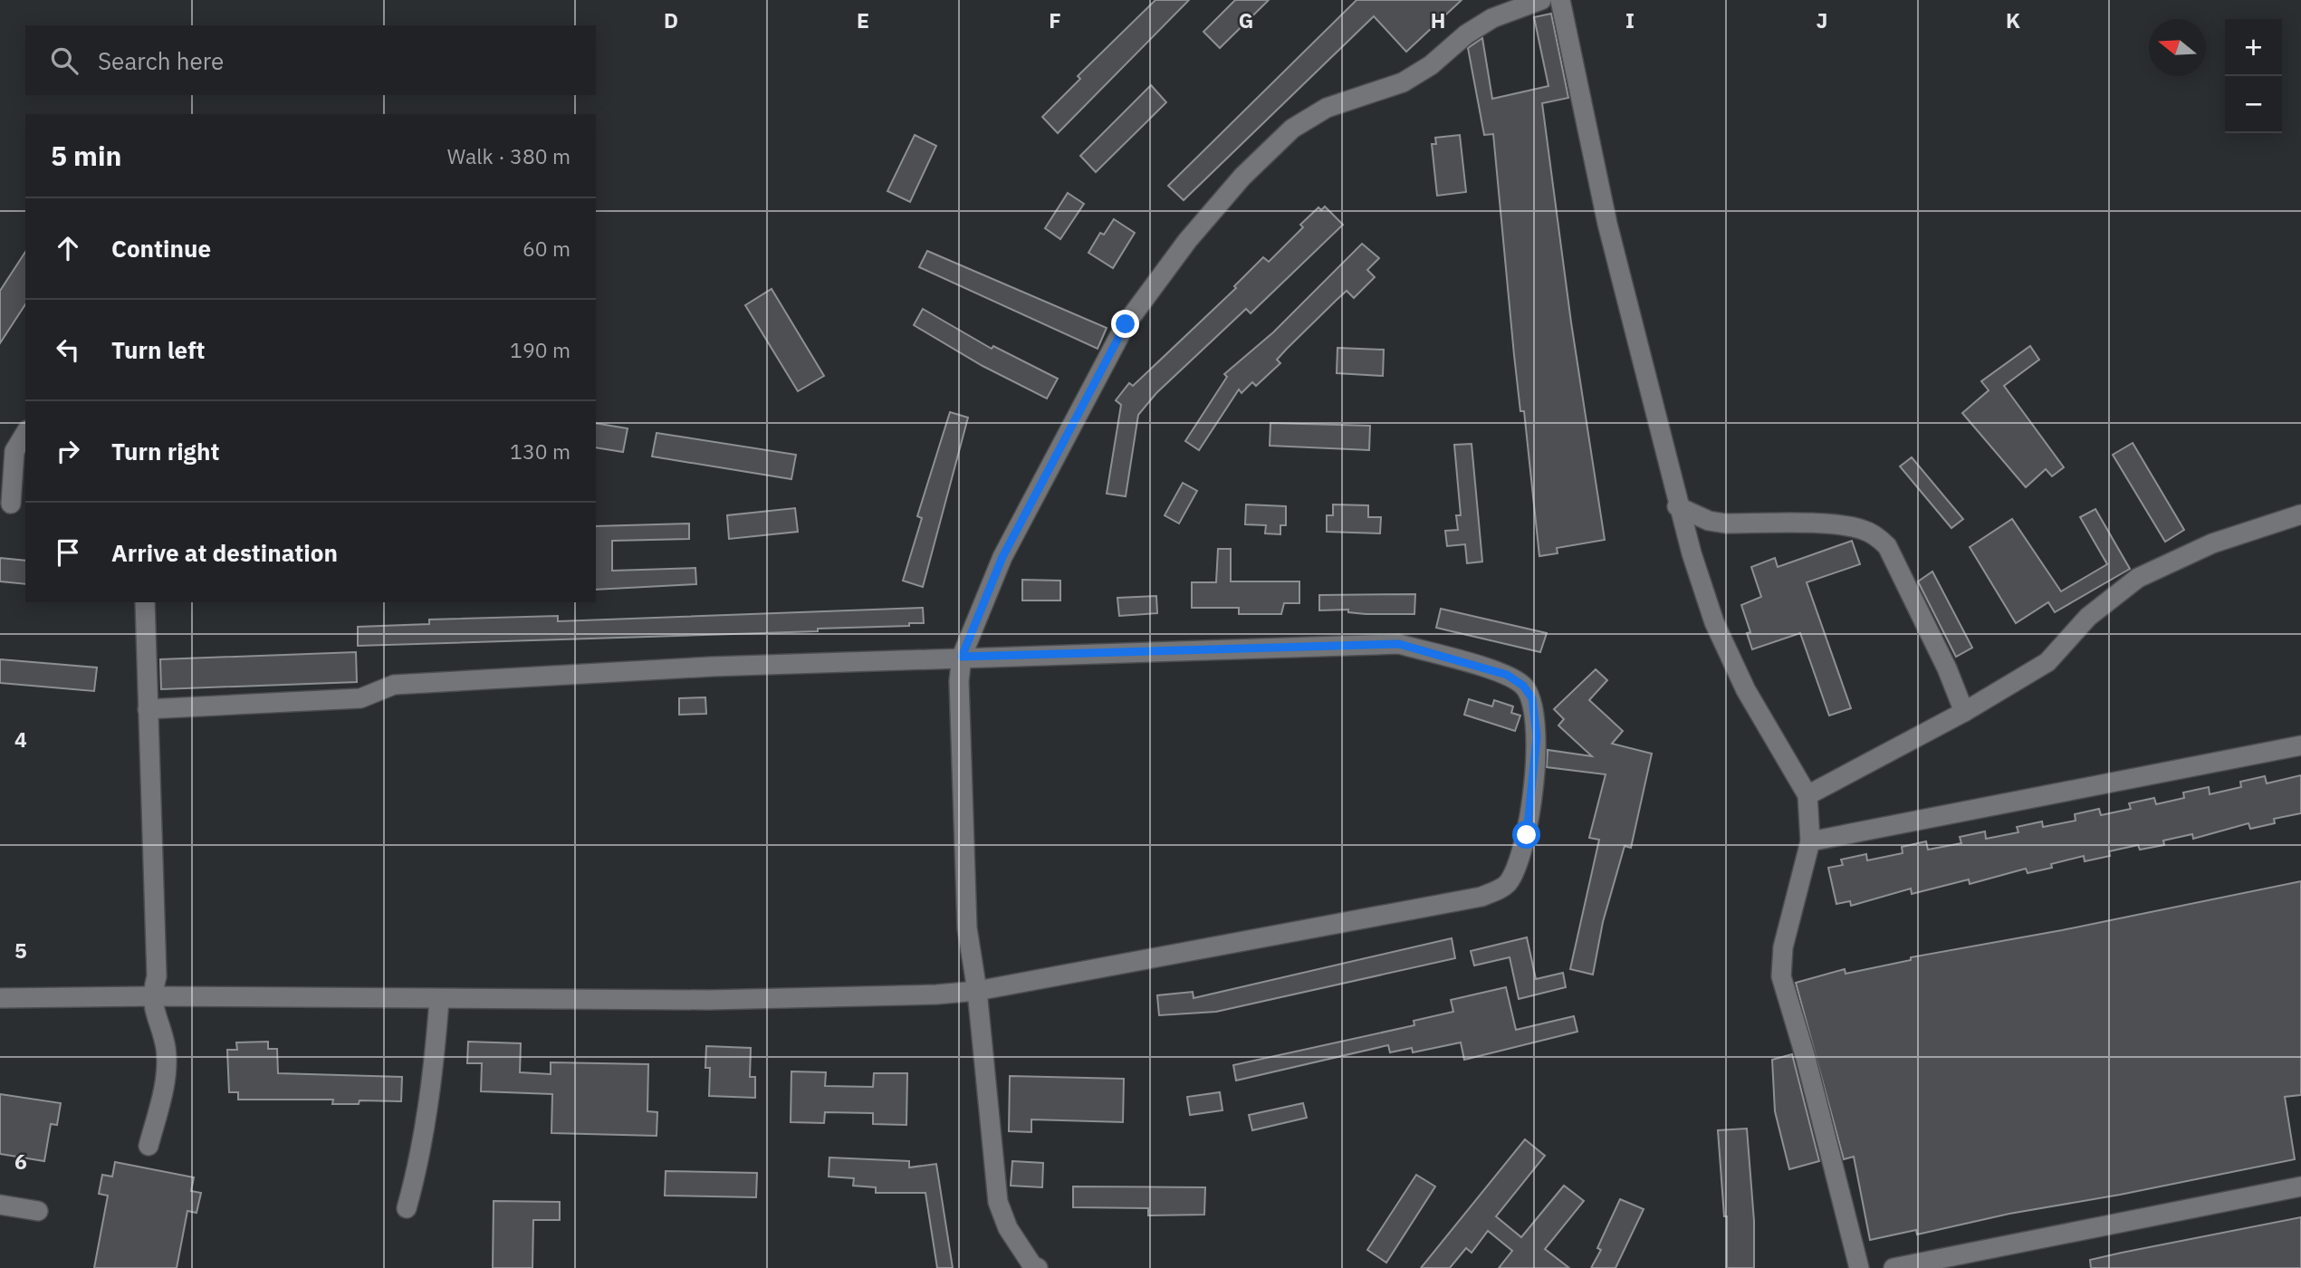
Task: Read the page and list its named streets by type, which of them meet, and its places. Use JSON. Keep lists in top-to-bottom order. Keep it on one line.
{"north":"left","page":{"map_buttons":["+","−"],"search":"Search here","heading":["5 min","Walk · 380 m"],"list":[["Continue","60 m"],["Turn left","190 m"],["Turn right","130 m"],"Arrive at destination"]},"grid":{"columns":["D","E","F","G","H","I","J","K"],"rows":["4","5","6"]}}
